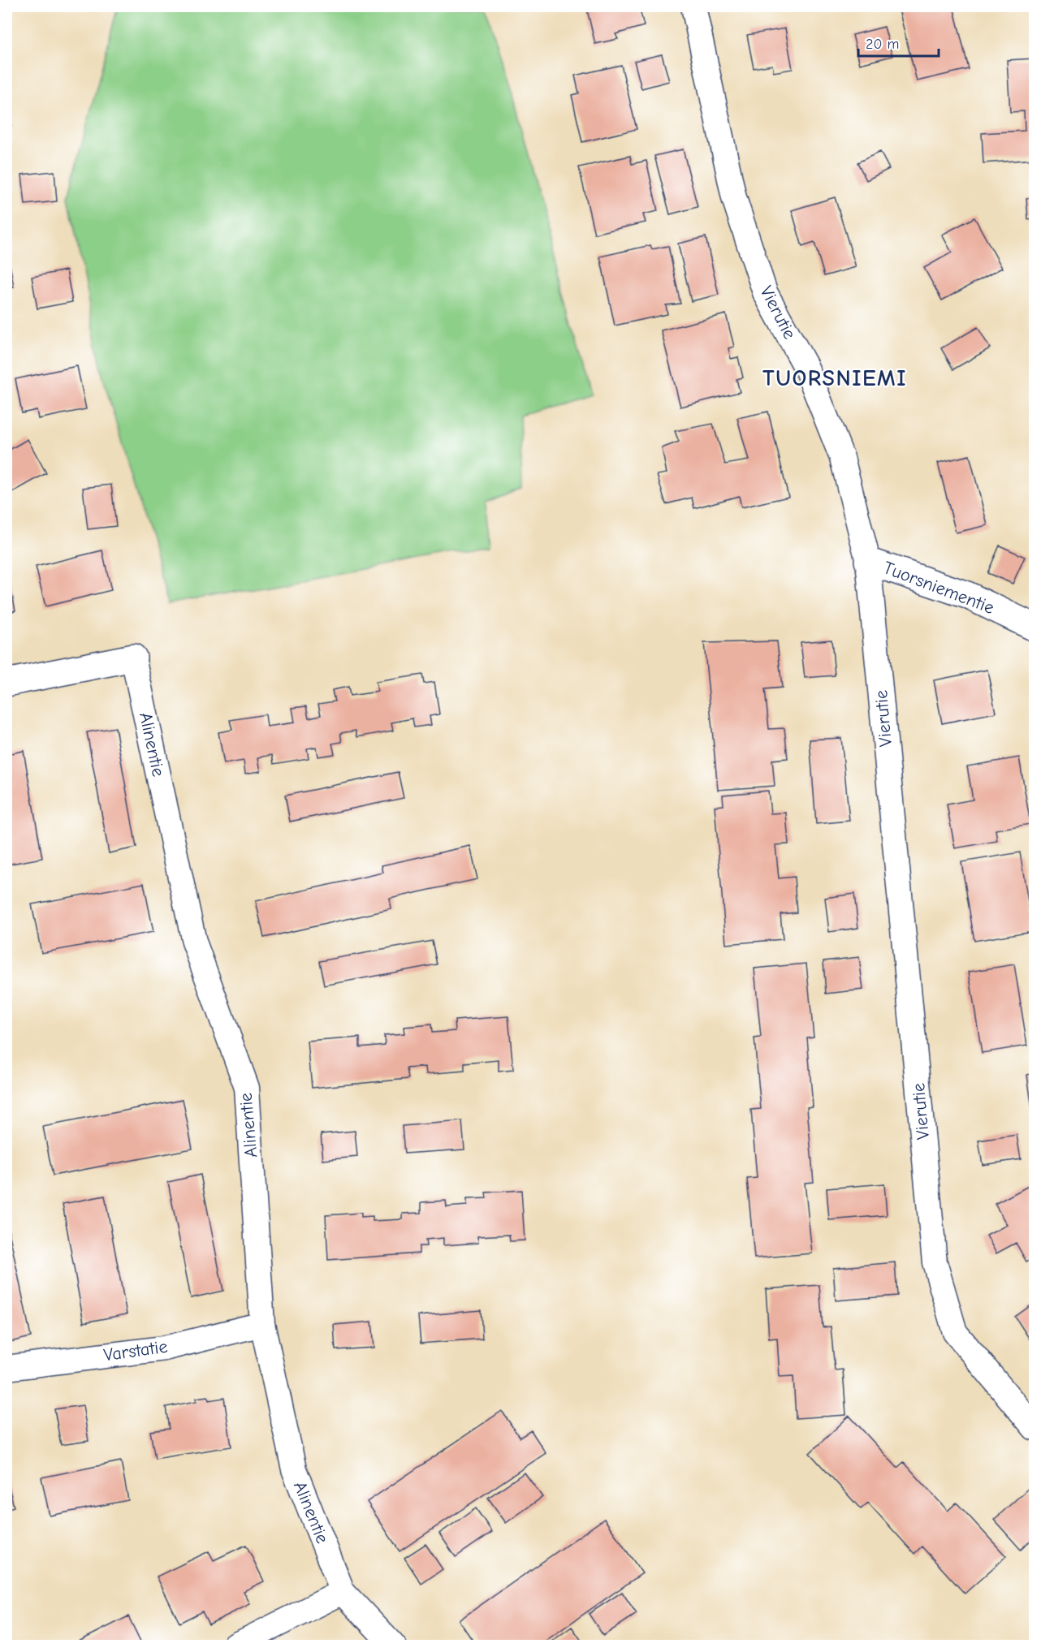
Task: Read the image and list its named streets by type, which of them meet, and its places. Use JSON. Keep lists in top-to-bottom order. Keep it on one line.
{"streets":{"street":["Vierutie","Tuorsniementie","Alinentie","Varstatie"]},"crossings":[["Vierutie","Tuorsniementie"],["Alinentie","Varstatie"]],"districts":["TUORSNIEMI"],"scale_bar":"20 m"}
